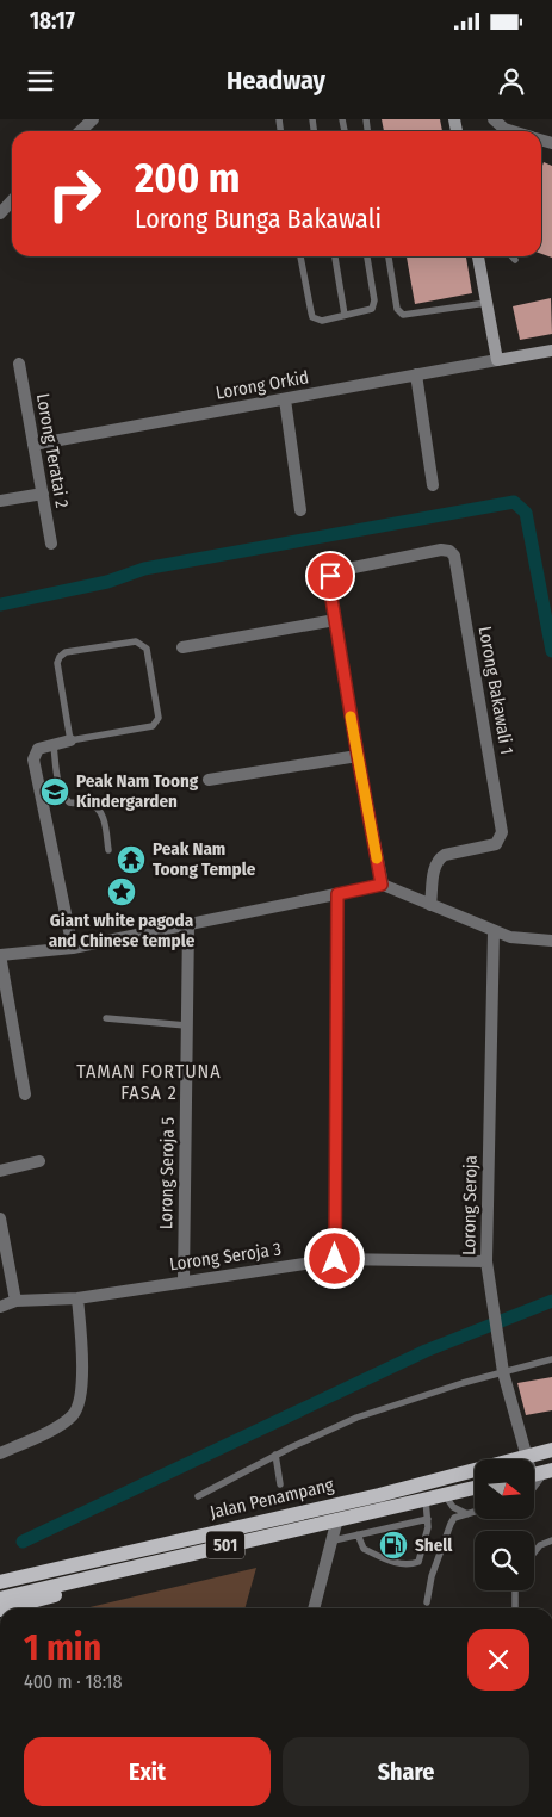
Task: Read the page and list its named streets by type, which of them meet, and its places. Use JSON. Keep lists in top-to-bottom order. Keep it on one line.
{"streets":{"main road":["Jalan Penampang","501"],"street":["Lorong Orkid","Lorong Teratai 2","Lorong Bakawali 1","Lorong Seroja 5","Lorong Seroja","Lorong Seroja 3"]},"crossings":[["Lorong Orkid","Lorong Teratai 2"],["Lorong Seroja 5","Lorong Seroja 3"],["Lorong Seroja","Lorong Seroja 3"],["Lorong Seroja","Jalan Penampang"]],"districts":["TAMAN FORTUNA FASA 2"],"places":{"school or university":["Peak Nam Toong Kindergarden"],"temple":["Peak Nam Toong Temple"],"place":["Giant white pagoda and Chinese temple"],"fuel station":["Shell"]},"north":"right","page":{"status":"18:17","header":"Headway","turn":["200 m","Lorong Bunga Bakawali"],"heading":["1 min","400 m · 18:18"],"buttons":["Exit","Share"]}}
